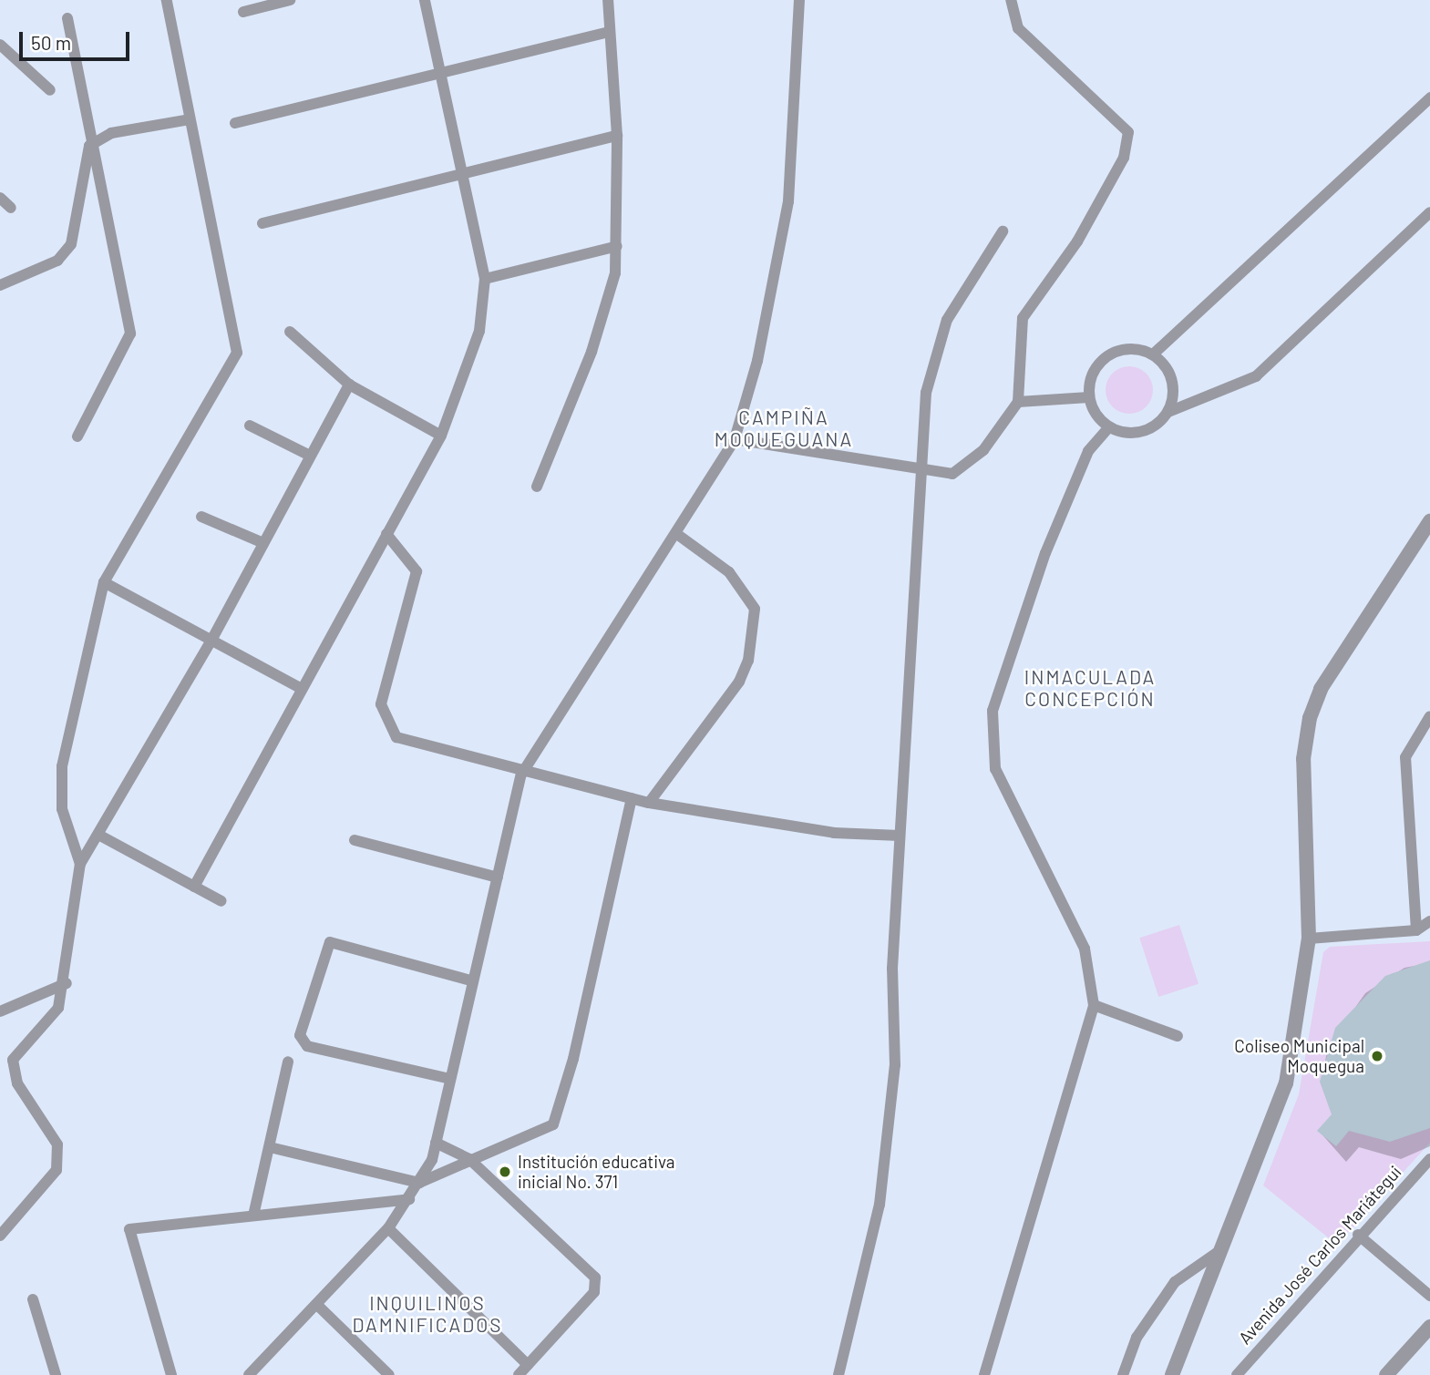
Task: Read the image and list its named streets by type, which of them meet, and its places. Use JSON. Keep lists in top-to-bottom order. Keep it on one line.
{"streets":{"street":["Avenida José Carlos Mariátegui"]},"districts":["CAMPIÑA MOQUEGUANA","INMACULADA CONCEPCIÓN","INQUILINOS DAMNIFICADOS"],"places":["Coliseo Municipal Moquegua","Institución educativa inicial No. 371"],"scale_bar":"50 m"}
